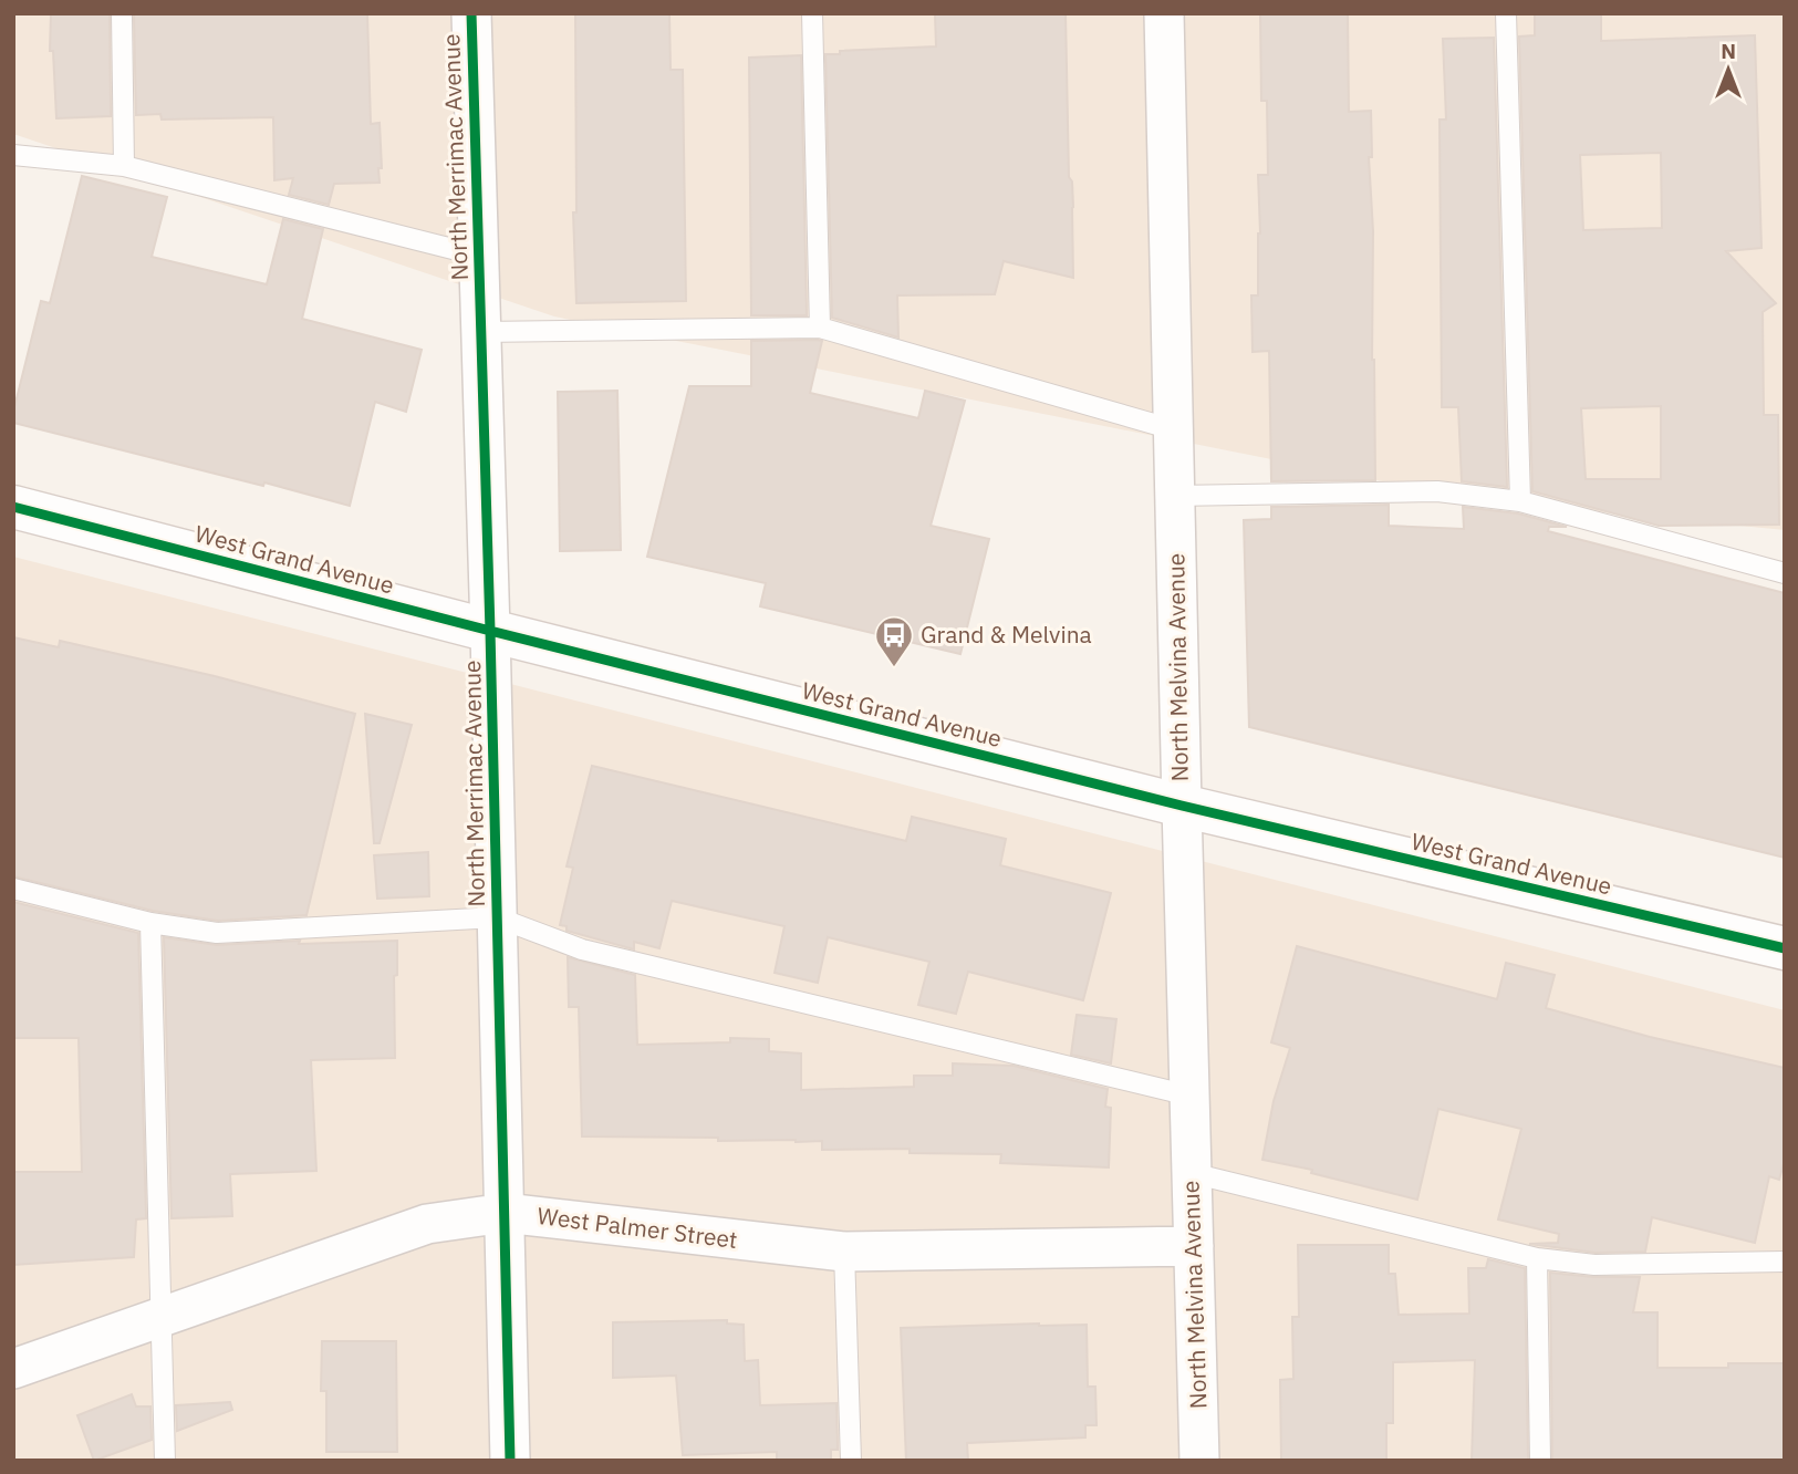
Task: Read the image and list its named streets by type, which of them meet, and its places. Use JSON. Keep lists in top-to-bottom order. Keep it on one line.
{"streets":{"main road":["West Grand Avenue"],"street":["North Merrimac Avenue","North Melvina Avenue","West Palmer Street"]},"crossings":[["North Merrimac Avenue","West Grand Avenue"],["North Merrimac Avenue","West Palmer Street"],["West Grand Avenue","North Melvina Avenue"],["North Melvina Avenue","West Palmer Street"]],"places":{"bus stop":["Grand & Melvina"]},"north":"top"}
